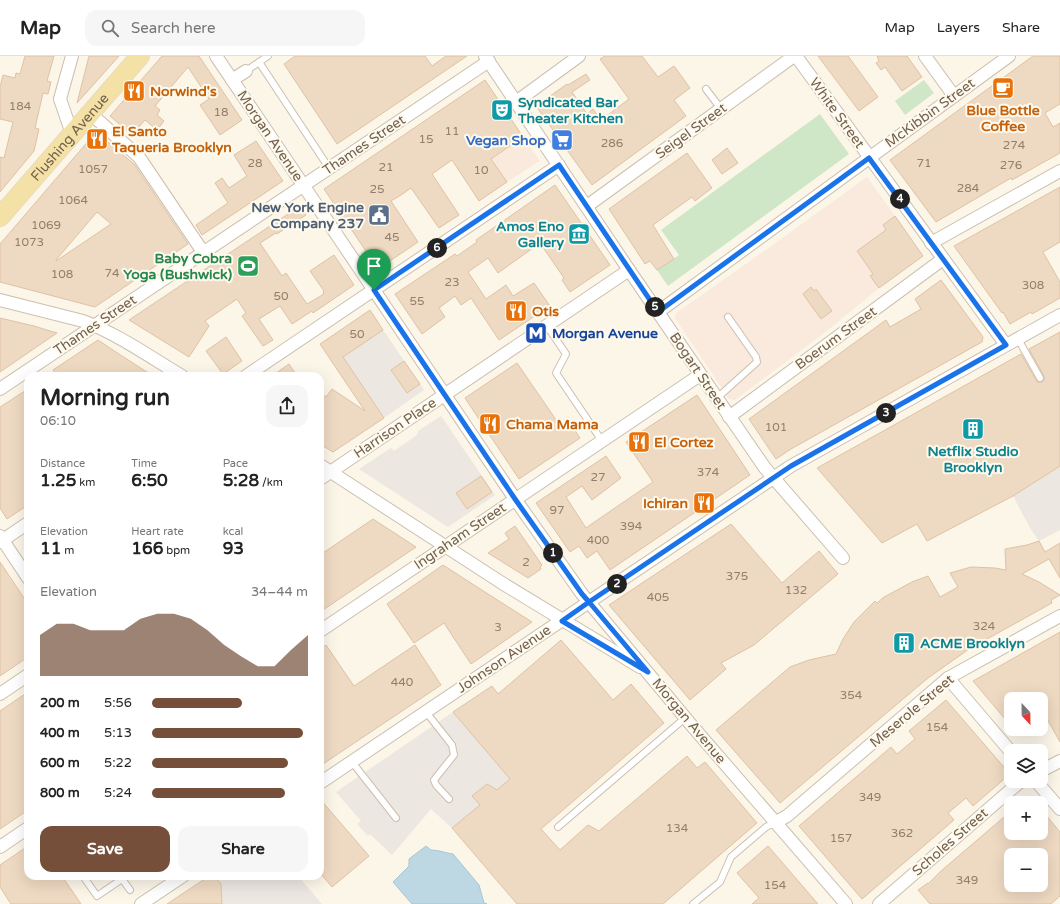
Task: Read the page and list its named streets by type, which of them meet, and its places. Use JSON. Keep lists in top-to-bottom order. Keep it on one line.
{"streets":{"main road":["Flushing Avenue"],"street":["White Street","McKibbin Street","Seigel Street","Morgan Avenue","Thames Street","Boerum Street","Bogart Street","Harrison Place","Ingraham Street","Johnson Avenue","Meserole Street","Scholes Street"]},"crossings":[["White Street","McKibbin Street"],["White Street","Seigel Street"],["White Street","Boerum Street"],["White Street","Johnson Avenue"],["McKibbin Street","Bogart Street"],["Seigel Street","Bogart Street"],["Morgan Avenue","Thames Street"],["Morgan Avenue","Harrison Place"],["Morgan Avenue","Ingraham Street"],["Morgan Avenue","Johnson Avenue"],["Morgan Avenue","Meserole Street"],["Thames Street","Bogart Street"],["Boerum Street","Bogart Street"],["Bogart Street","Harrison Place"],["Bogart Street","Ingraham Street"],["Bogart Street","Johnson Avenue"]],"places":{"cafe":["Blue Bottle Coffee"],"restaurant":["Norwind's","El Santo Taqueria Brooklyn","Otis","Chama Mama","El Cortez","Ichiran"],"theatre":["Syndicated Bar Theater Kitchen"],"supermarket":["Vegan Shop"],"public building":["New York Engine Company 237"],"museum":["Amos Eno Gallery"],"sports":["Baby Cobra Yoga (Bushwick)"],"metro station":["Morgan Avenue"],"building":["Netflix Studio Brooklyn","ACME Brooklyn"]},"house_numbers":["184","18","11","15","286","274","28","71","276","21","1057","10","284","25","1064","1069","45","1073","74","108","23","308","50","55","50","101","374","27","97","394","400","2","375","132","405","324","3","440","354","154","349","134","362","157","349","154"],"north":"bottom","page":{"header":"Map","search":"Search here","nav":["Map","Layers","Share"],"pins":["4","6","5","3","1","2"],"heading":["Morning run","06:10"],"stats":[["Distance","1.25 km"],["Time","6:50"],["Pace","5:28 /km"],["Elevation","11 m"],["Heart rate","166 bpm"],["kcal","93"]],"chart":["Elevation","34–44 m"],"list":[{"name":"200 m","note":"5:56"},{"name":"400 m","note":"5:13"},{"name":"600 m","note":"5:22"},{"name":"800 m","note":"5:24"}],"map_buttons":["+","−"],"buttons":["Save","Share"]}}
